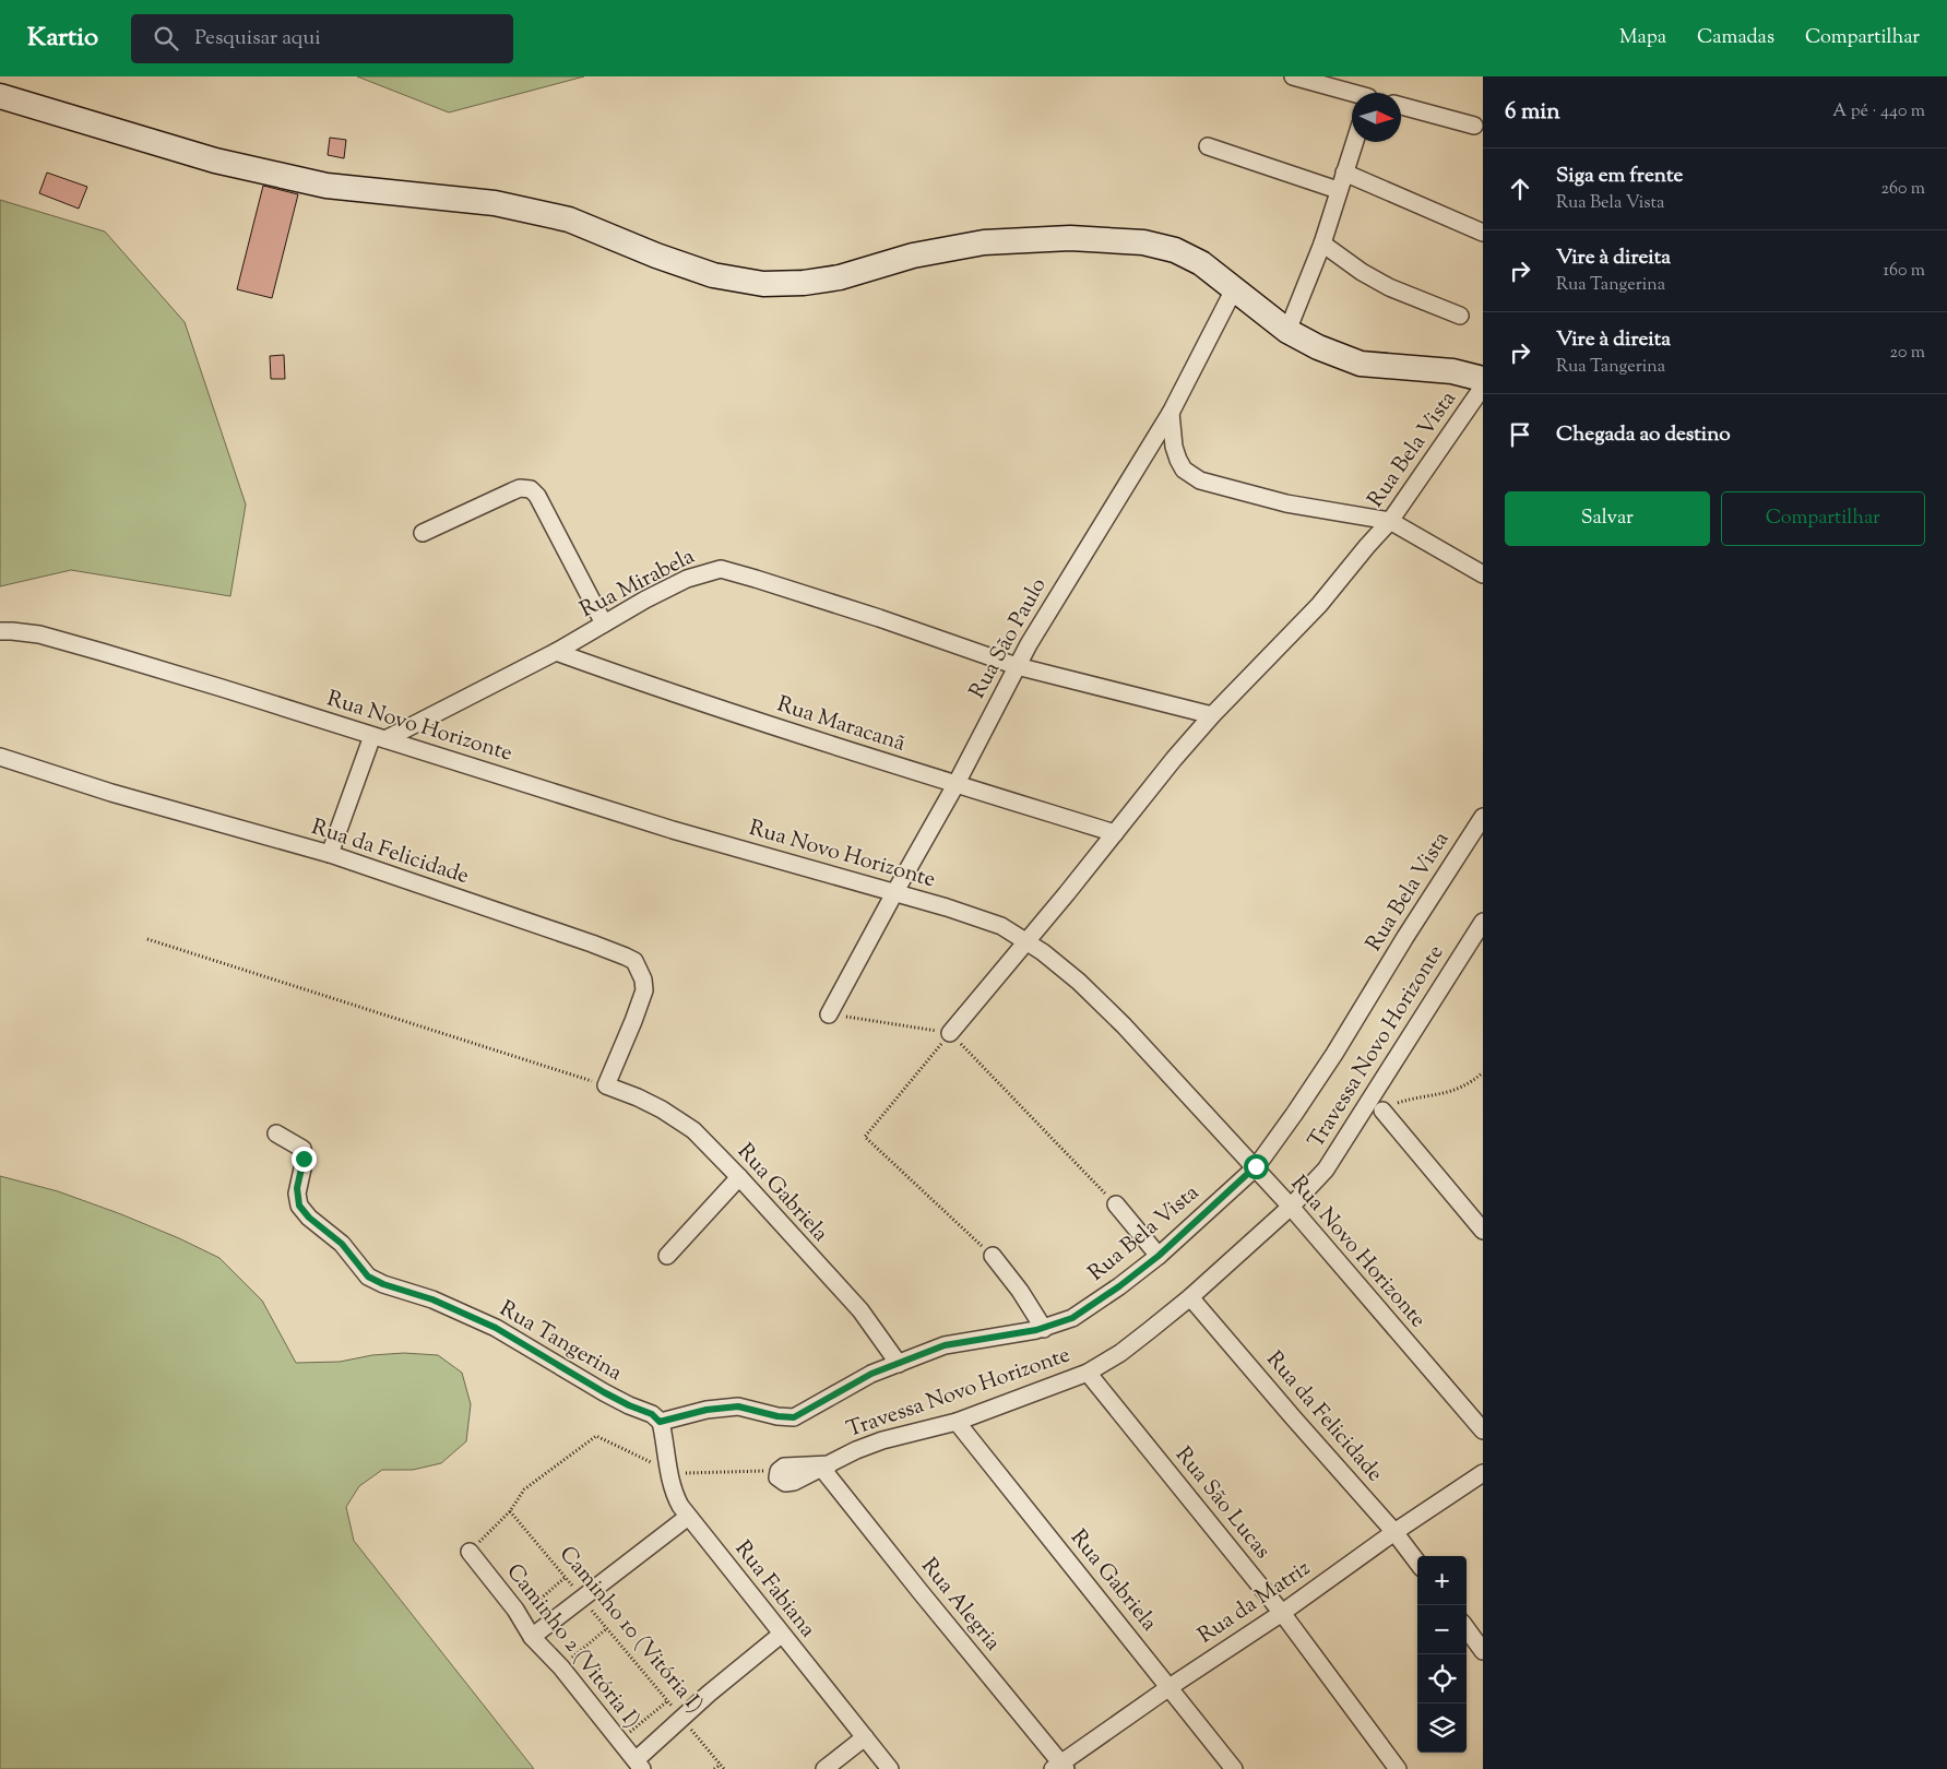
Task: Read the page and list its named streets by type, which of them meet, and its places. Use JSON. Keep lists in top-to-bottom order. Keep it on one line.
{"streets":{"street":["Rua Bela Vista","Rua Mirabela","Rua São Paulo","Rua Maracanã","Rua Novo Horizonte","Rua da Felicidade","Travessa Novo Horizonte","Rua Gabriela","Rua Tangerina","Rua São Lucas","Rua Fabiana","Rua da Matriz","Rua Alegria","Caminho 2 (Vitória I)"],"path":["Caminho 10 (Vitória I)"]},"crossings":[["Rua Bela Vista","Rua Mirabela"],["Rua Bela Vista","Rua Maracanã"],["Rua Bela Vista","Rua Novo Horizonte"],["Rua Bela Vista","Rua Gabriela"],["Rua Bela Vista","Rua Tangerina"],["Rua Bela Vista","Rua Fabiana"],["Rua Mirabela","Rua São Paulo"],["Rua Mirabela","Rua Maracanã"],["Rua Mirabela","Rua Novo Horizonte"],["Rua São Paulo","Rua Maracanã"],["Rua São Paulo","Rua Novo Horizonte"],["Rua Novo Horizonte","Travessa Novo Horizonte"],["Rua da Felicidade","Travessa Novo Horizonte"],["Rua da Felicidade","Rua Gabriela"],["Rua da Felicidade","Rua da Matriz"],["Travessa Novo Horizonte","Rua Gabriela"],["Travessa Novo Horizonte","Rua São Lucas"],["Travessa Novo Horizonte","Rua Alegria"],["Rua Gabriela","Rua da Matriz"],["Rua Tangerina","Rua Fabiana"],["Rua São Lucas","Rua da Matriz"],["Rua da Matriz","Rua Alegria"]],"north":"right","page":{"header":"Kartio","search":"Pesquisar aqui","nav":["Mapa","Camadas","Compartilhar"],"heading":["6 min","A pé · 440 m"],"list":[["Siga em frente","Rua Bela Vista","260 m"],["Vire à direita","Rua Tangerina","160 m"],["Vire à direita","Rua Tangerina","20 m"],"Chegada ao destino"],"buttons":["Salvar","Compartilhar"],"map_buttons":["+","−"]}}
